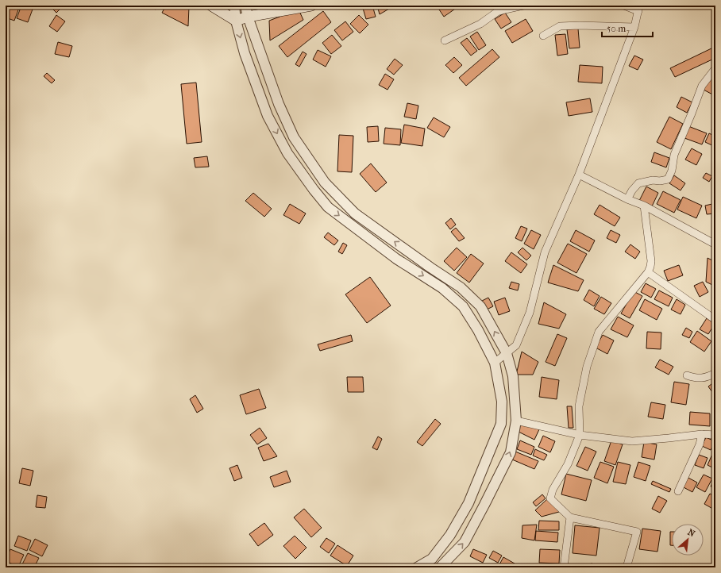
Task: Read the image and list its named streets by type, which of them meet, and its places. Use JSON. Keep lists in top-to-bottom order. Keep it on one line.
{"scale_bar":"50 m","north":"top right"}
